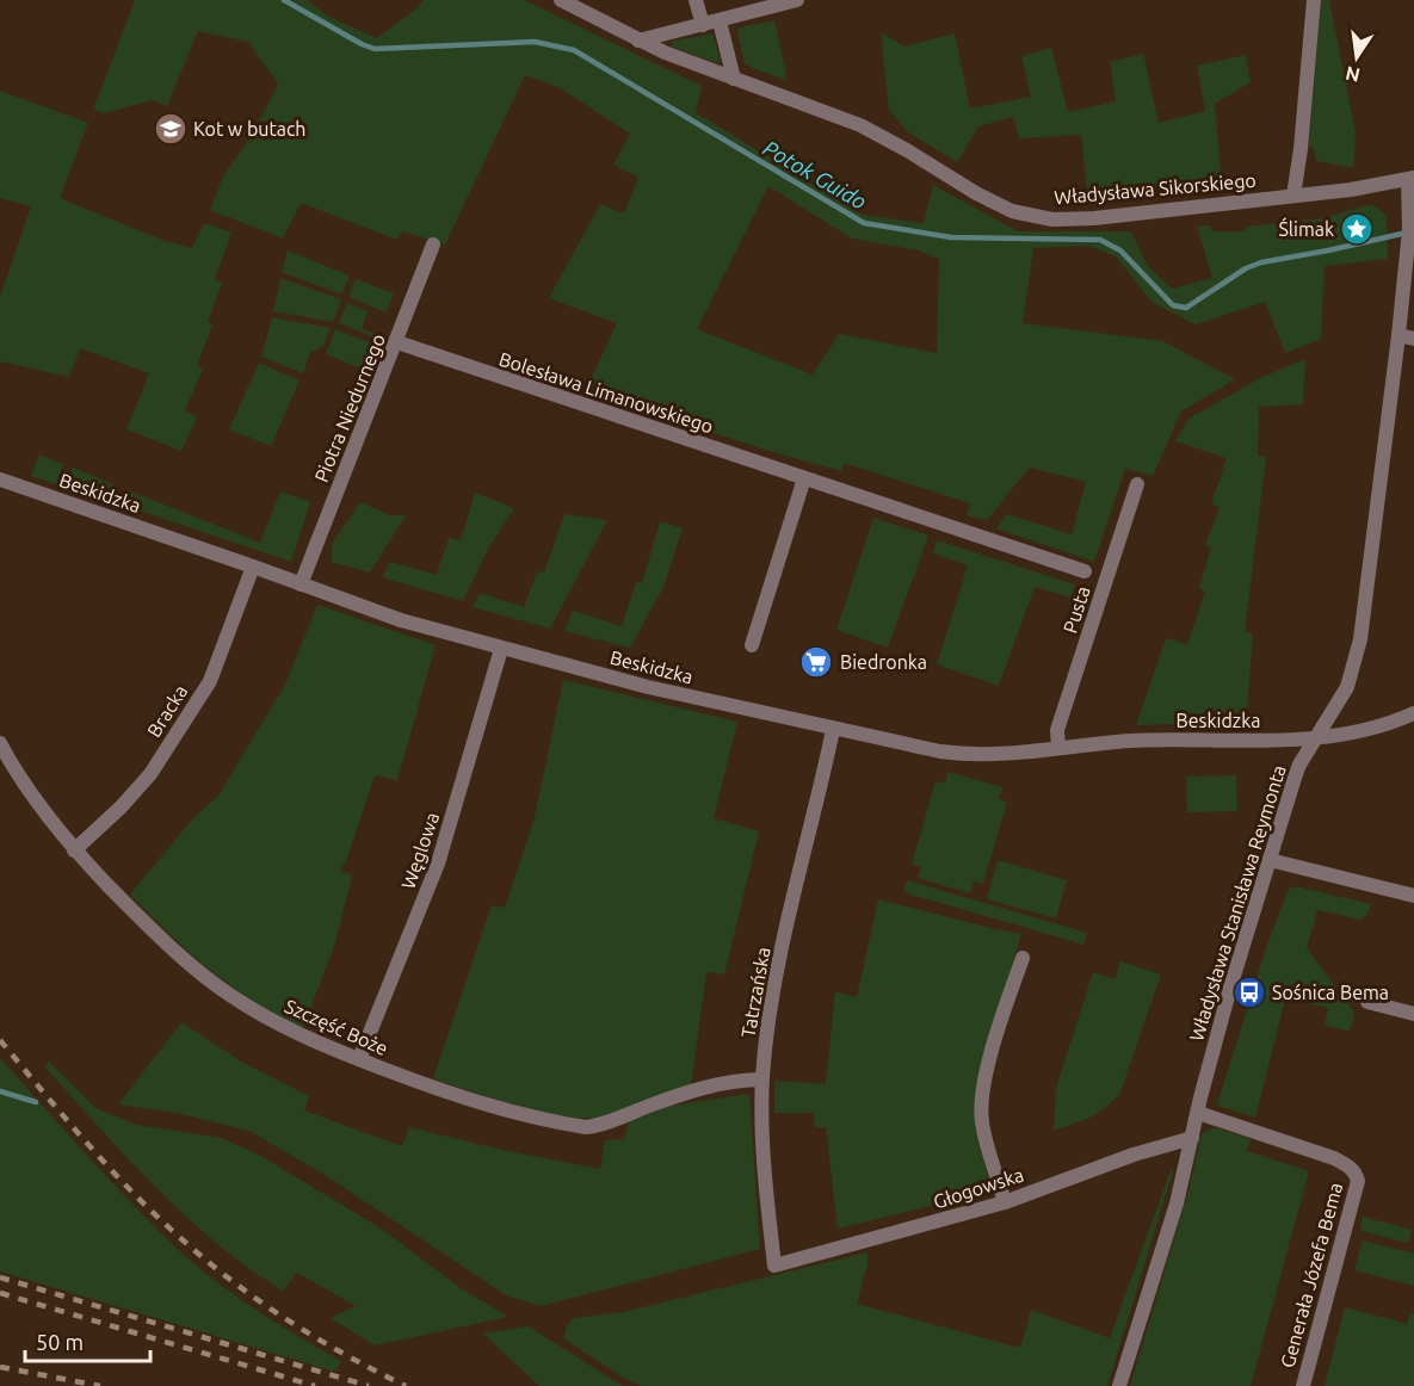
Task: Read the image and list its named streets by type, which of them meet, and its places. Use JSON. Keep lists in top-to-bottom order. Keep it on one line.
{"streets":{"street":["Władysława Sikorskiego","Bolesława Limanowskiego","Piotra Niedurnego","Beskidzka","Pusta","Bracka","Węglowa","Władysława Stanisława Reymonta","Tatrzańska","Szczęść Boże","Głogowska","Generała Józefa Bema"]},"crossings":[["Władysława Sikorskiego","Władysława Stanisława Reymonta"],["Bolesława Limanowskiego","Piotra Niedurnego"],["Piotra Niedurnego","Beskidzka"],["Beskidzka","Pusta"],["Beskidzka","Bracka"],["Beskidzka","Węglowa"],["Beskidzka","Władysława Stanisława Reymonta"],["Beskidzka","Tatrzańska"],["Bracka","Szczęść Boże"],["Węglowa","Szczęść Boże"],["Władysława Stanisława Reymonta","Głogowska"],["Władysława Stanisława Reymonta","Generała Józefa Bema"],["Tatrzańska","Szczęść Boże"],["Tatrzańska","Głogowska"]],"water":["Potok Guido"],"places":{"school or university":["Kot w butach"],"place":["Ślimak"],"supermarket":["Biedronka"],"bus stop":["Sośnica Bema"]},"scale_bar":"50 m","north":"bottom"}
